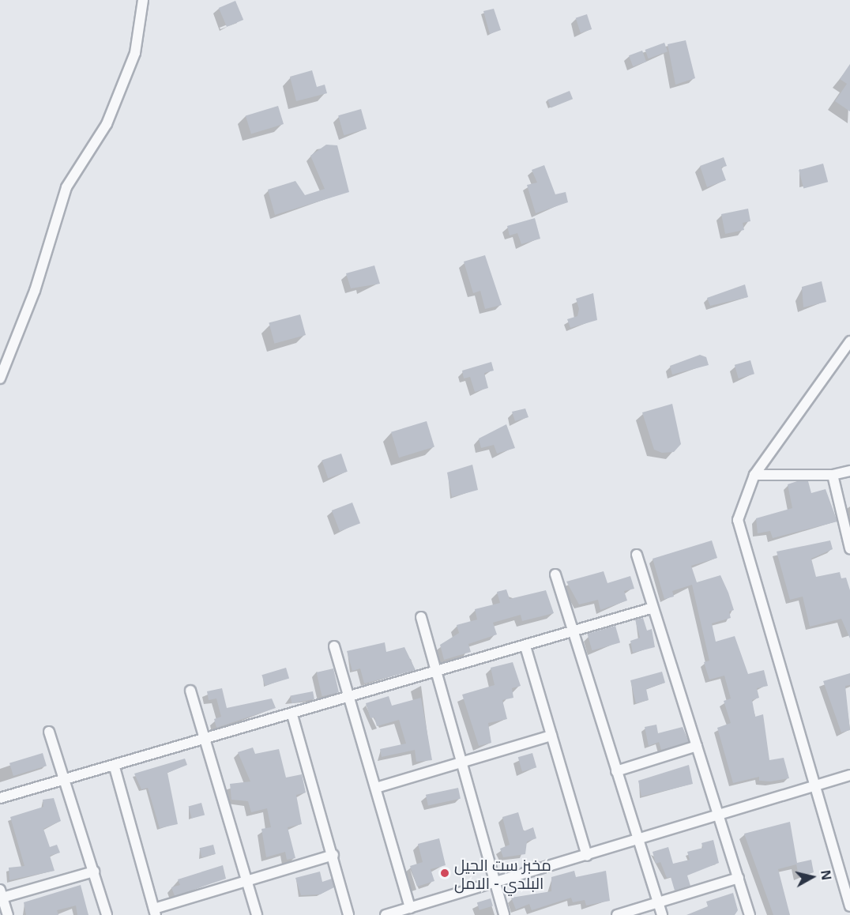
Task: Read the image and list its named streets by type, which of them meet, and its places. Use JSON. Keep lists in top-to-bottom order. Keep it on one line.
{"places":["مخبز ست الجيل البلدي - الامل"],"north":"right"}
